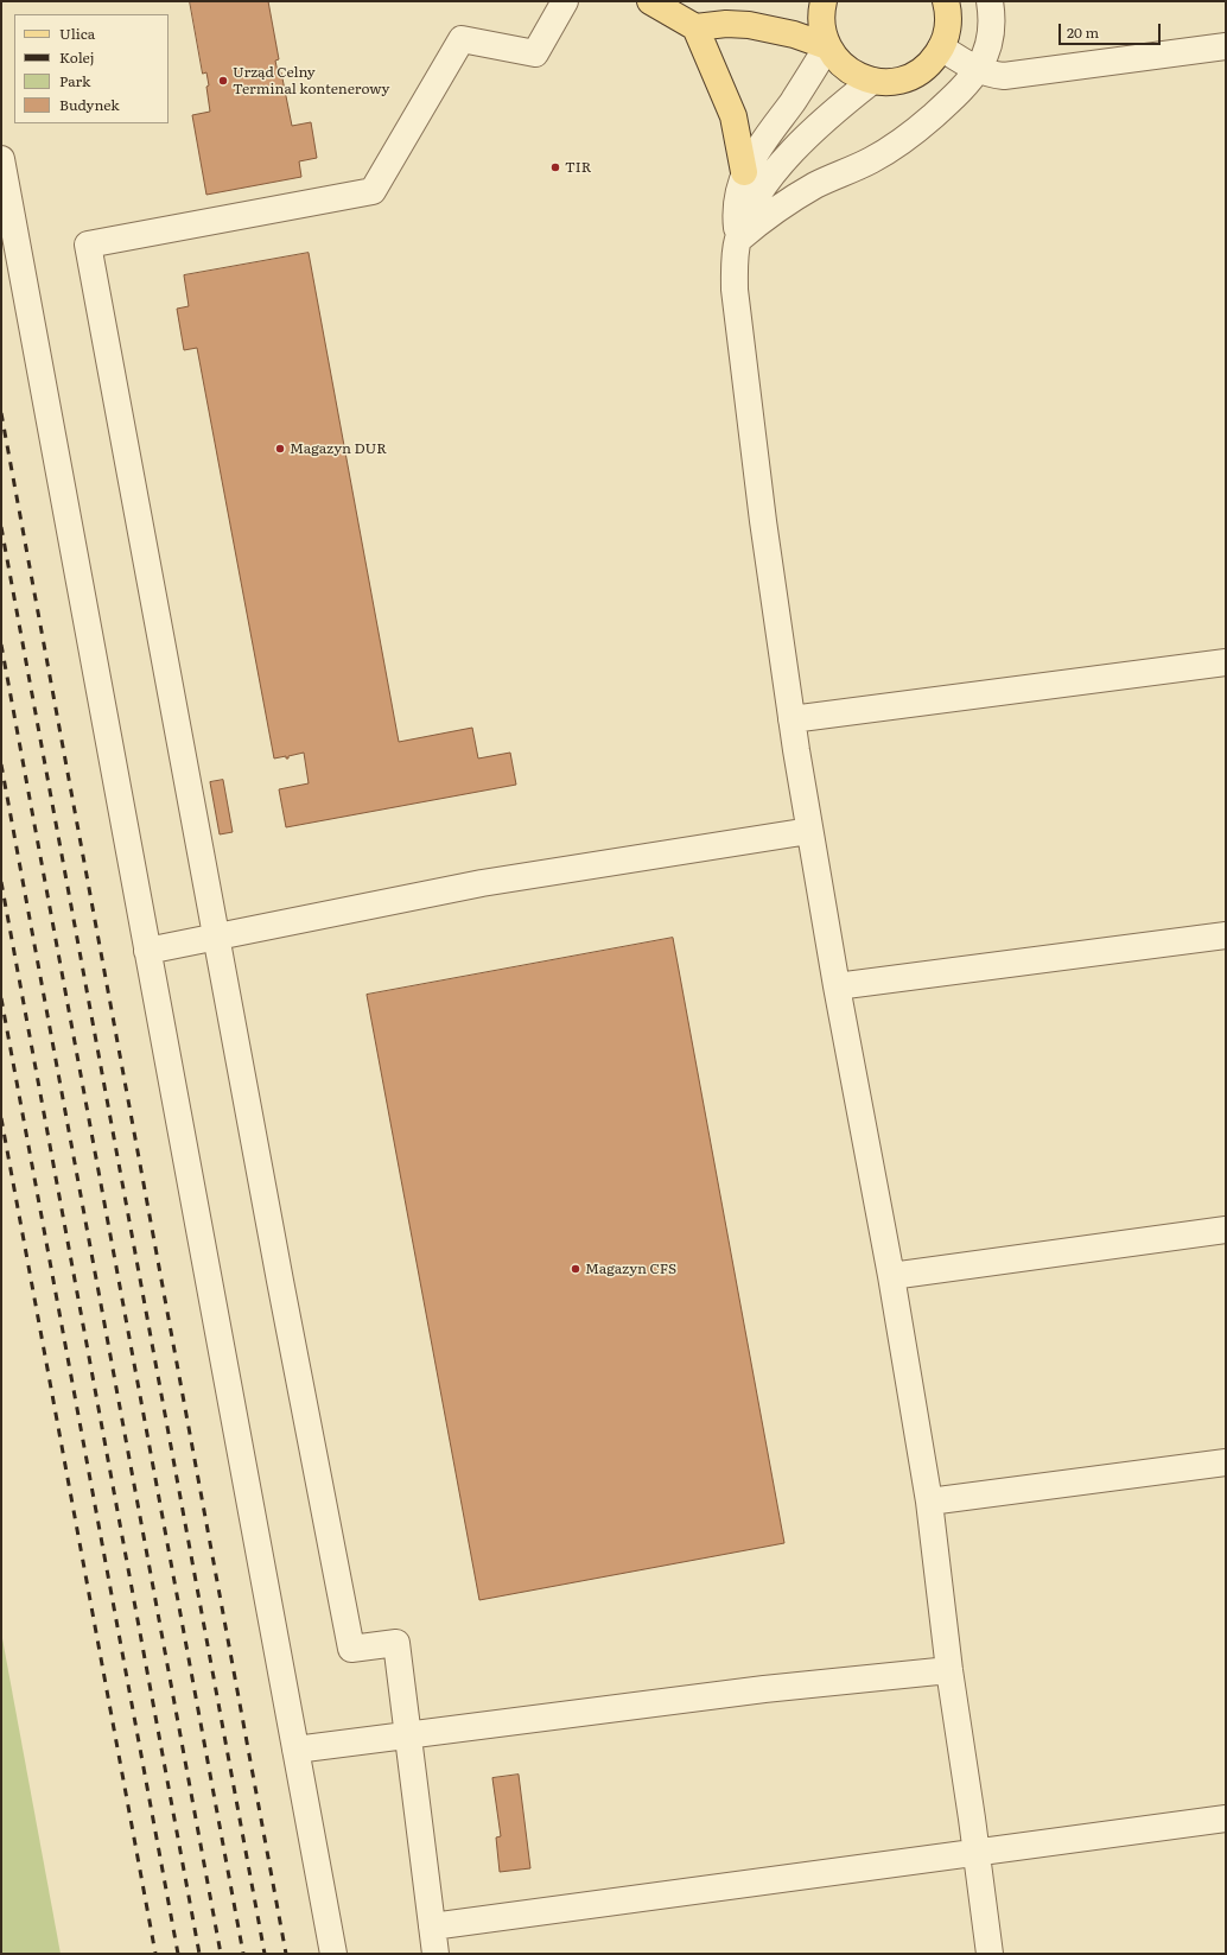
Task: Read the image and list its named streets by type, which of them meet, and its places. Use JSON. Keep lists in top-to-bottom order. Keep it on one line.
{"places":["Urząd Celny Terminal kontenerowy","TIR","Magazyn DUR","Magazyn CFS"],"legend":["Ulica","Kolej","Park","Budynek"],"scale_bar":"20 m"}
